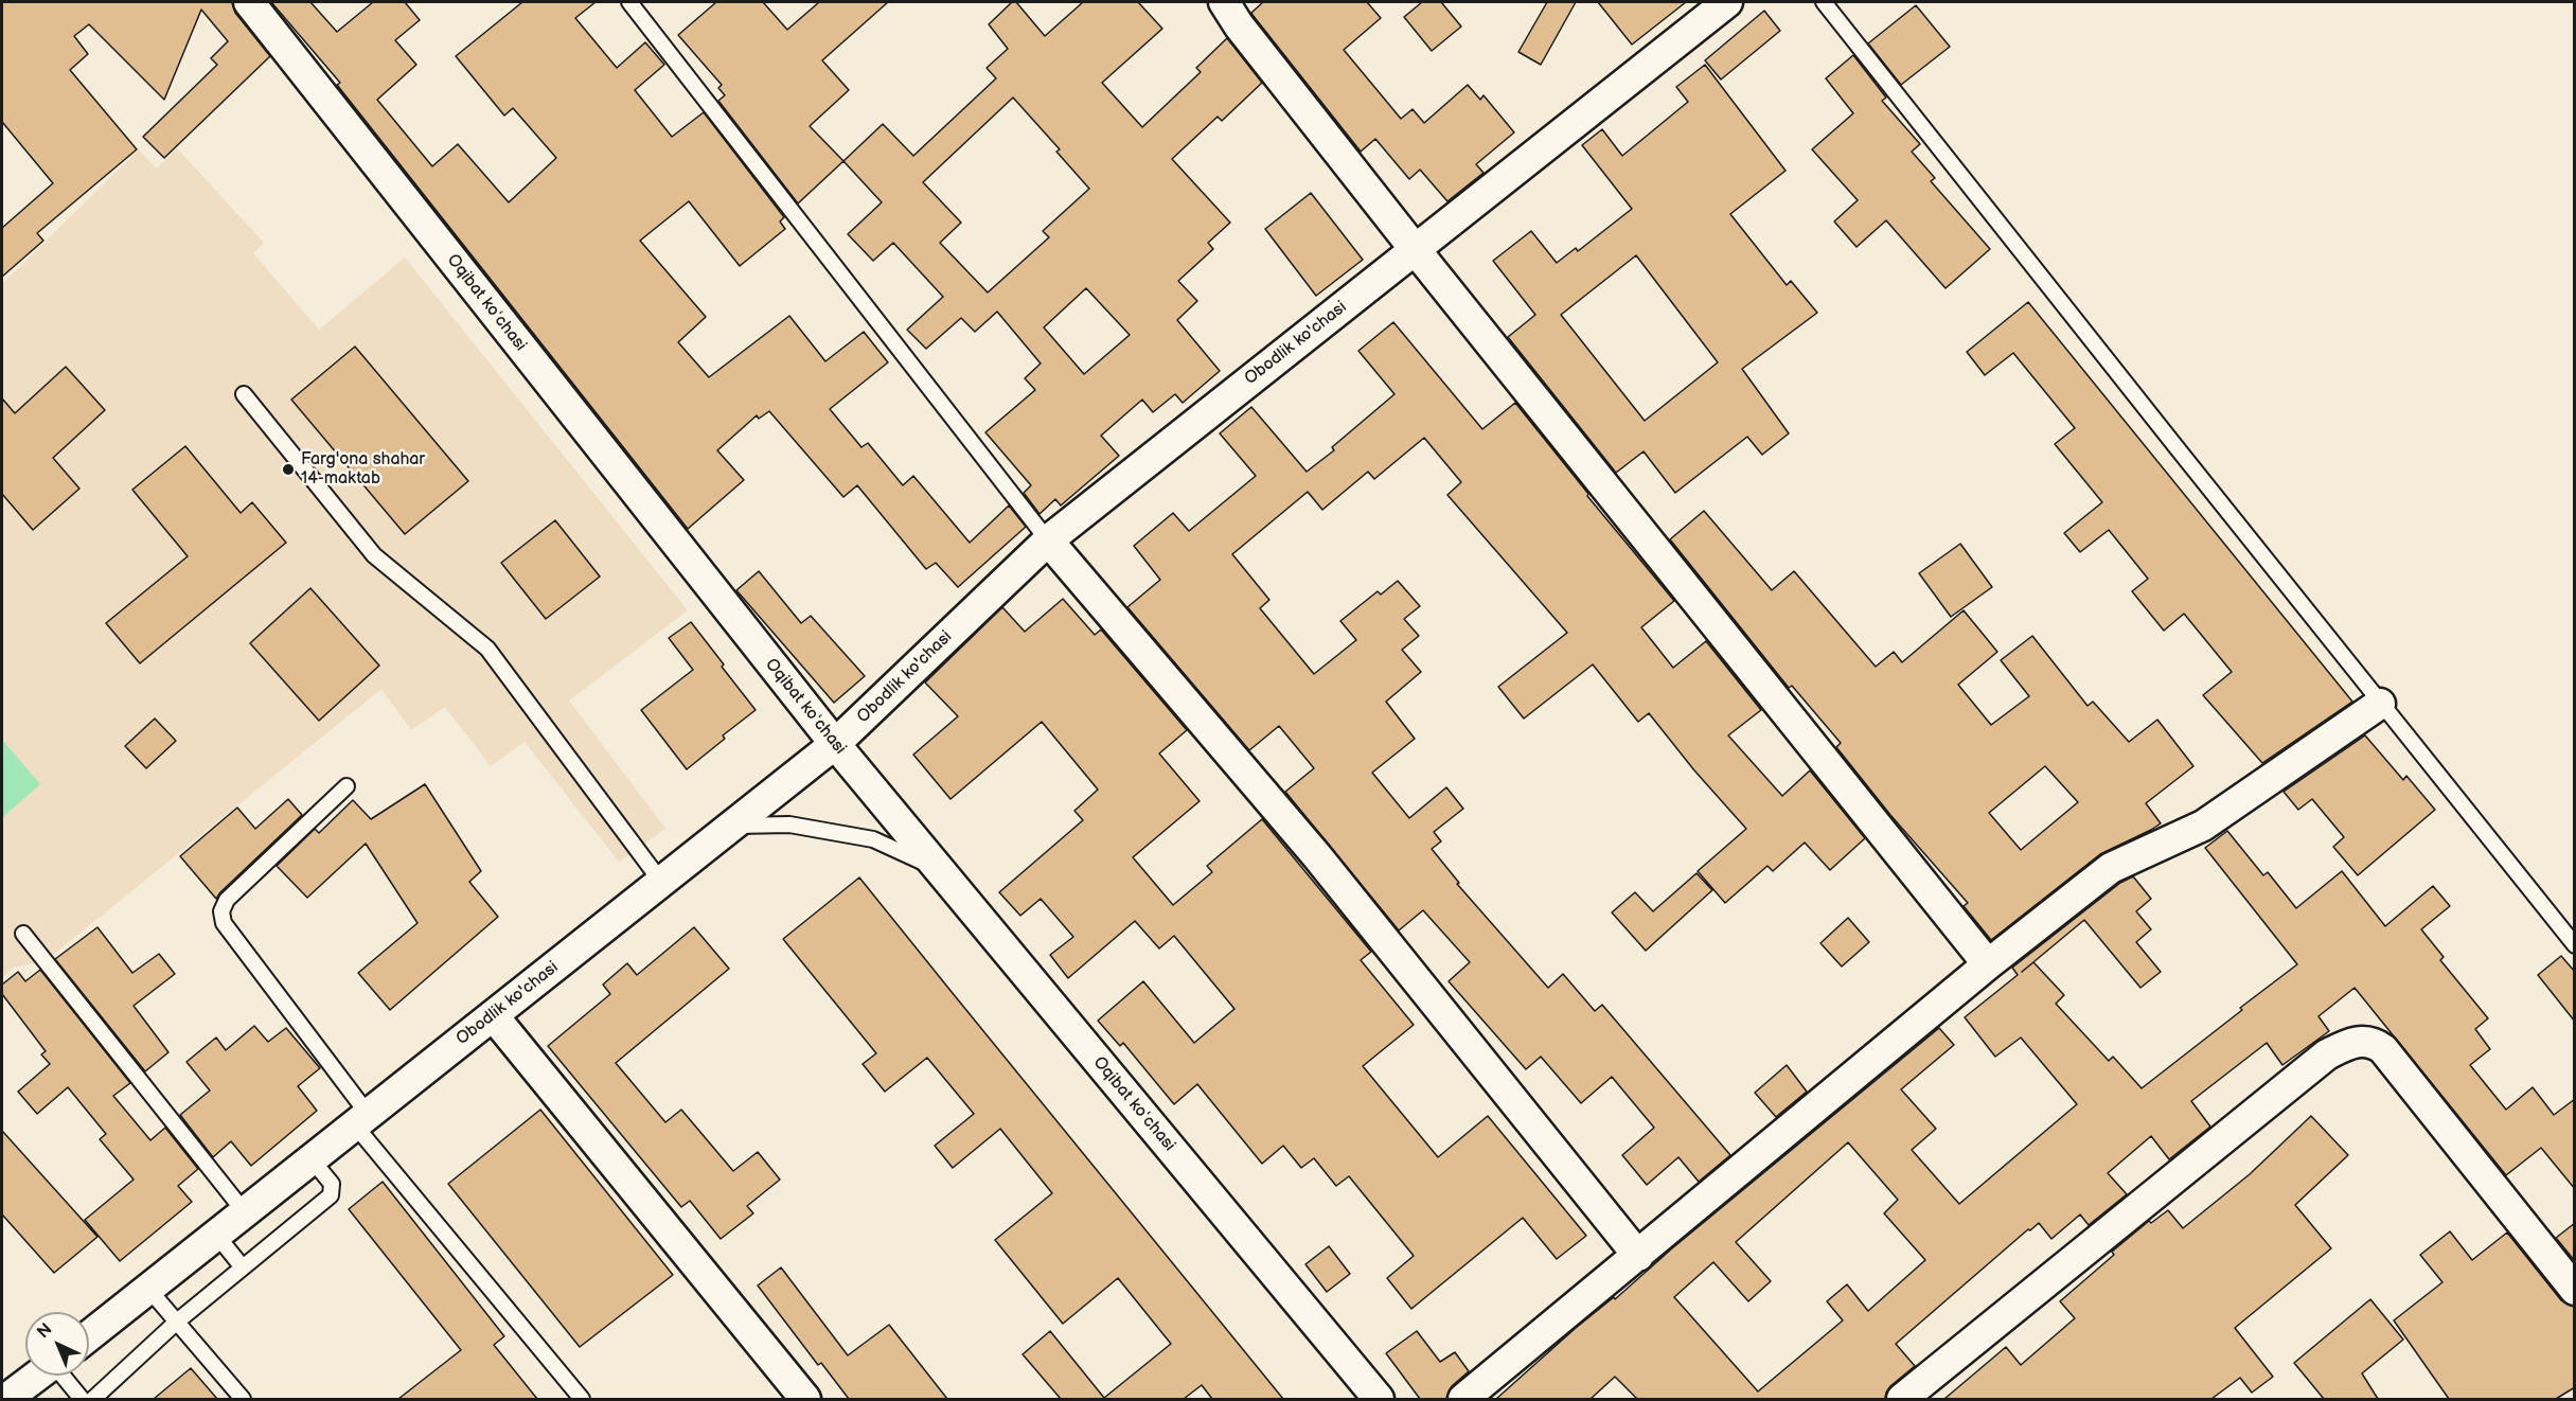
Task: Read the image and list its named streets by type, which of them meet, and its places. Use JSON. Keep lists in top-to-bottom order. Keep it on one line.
{"streets":{"street":["Oqibat koʻchasi","Obodlik ko'chasi"]},"crossings":[["Oqibat koʻchasi","Obodlik ko'chasi"]],"places":["Farg'ona shahar 14-maktab"],"north":"top left"}
